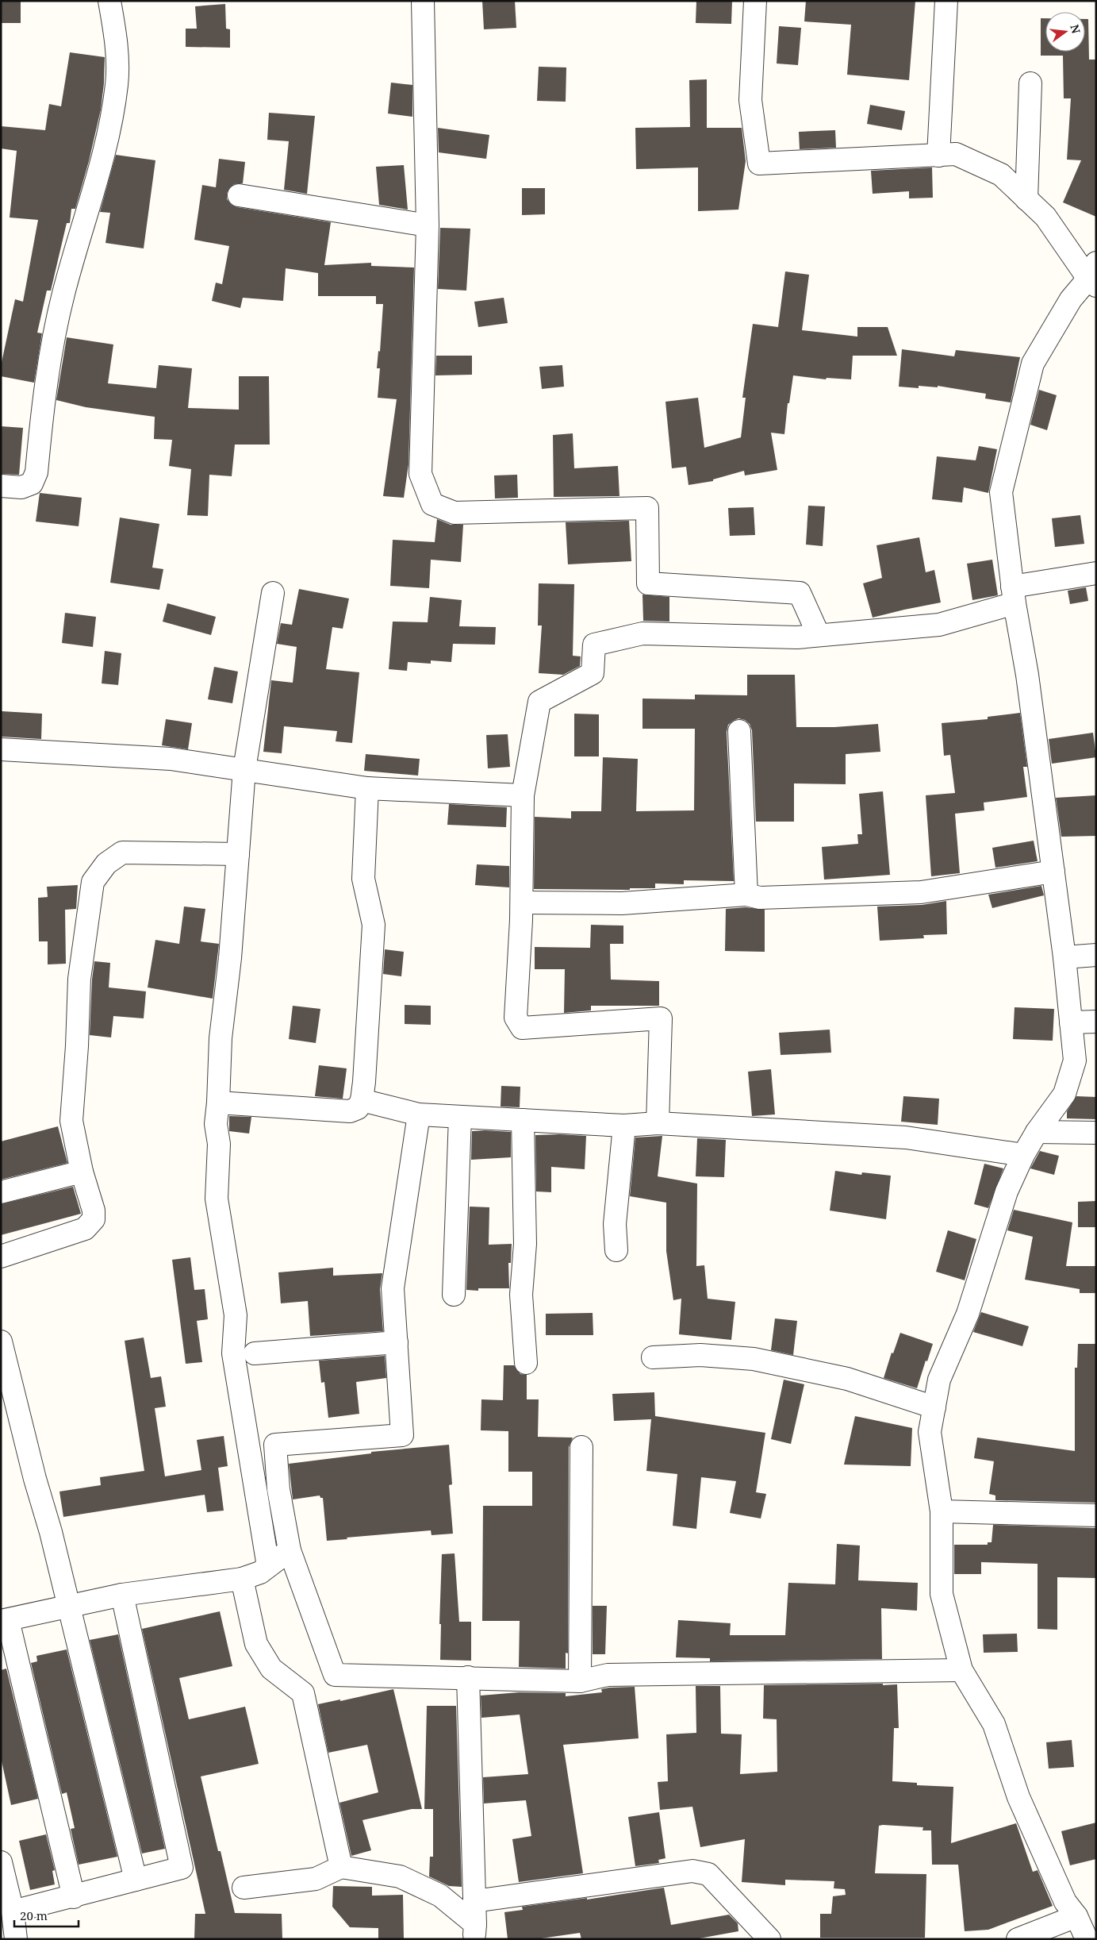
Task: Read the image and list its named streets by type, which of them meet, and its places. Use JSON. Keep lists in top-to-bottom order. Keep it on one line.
{"scale_bar":"20 m","north":"right"}
